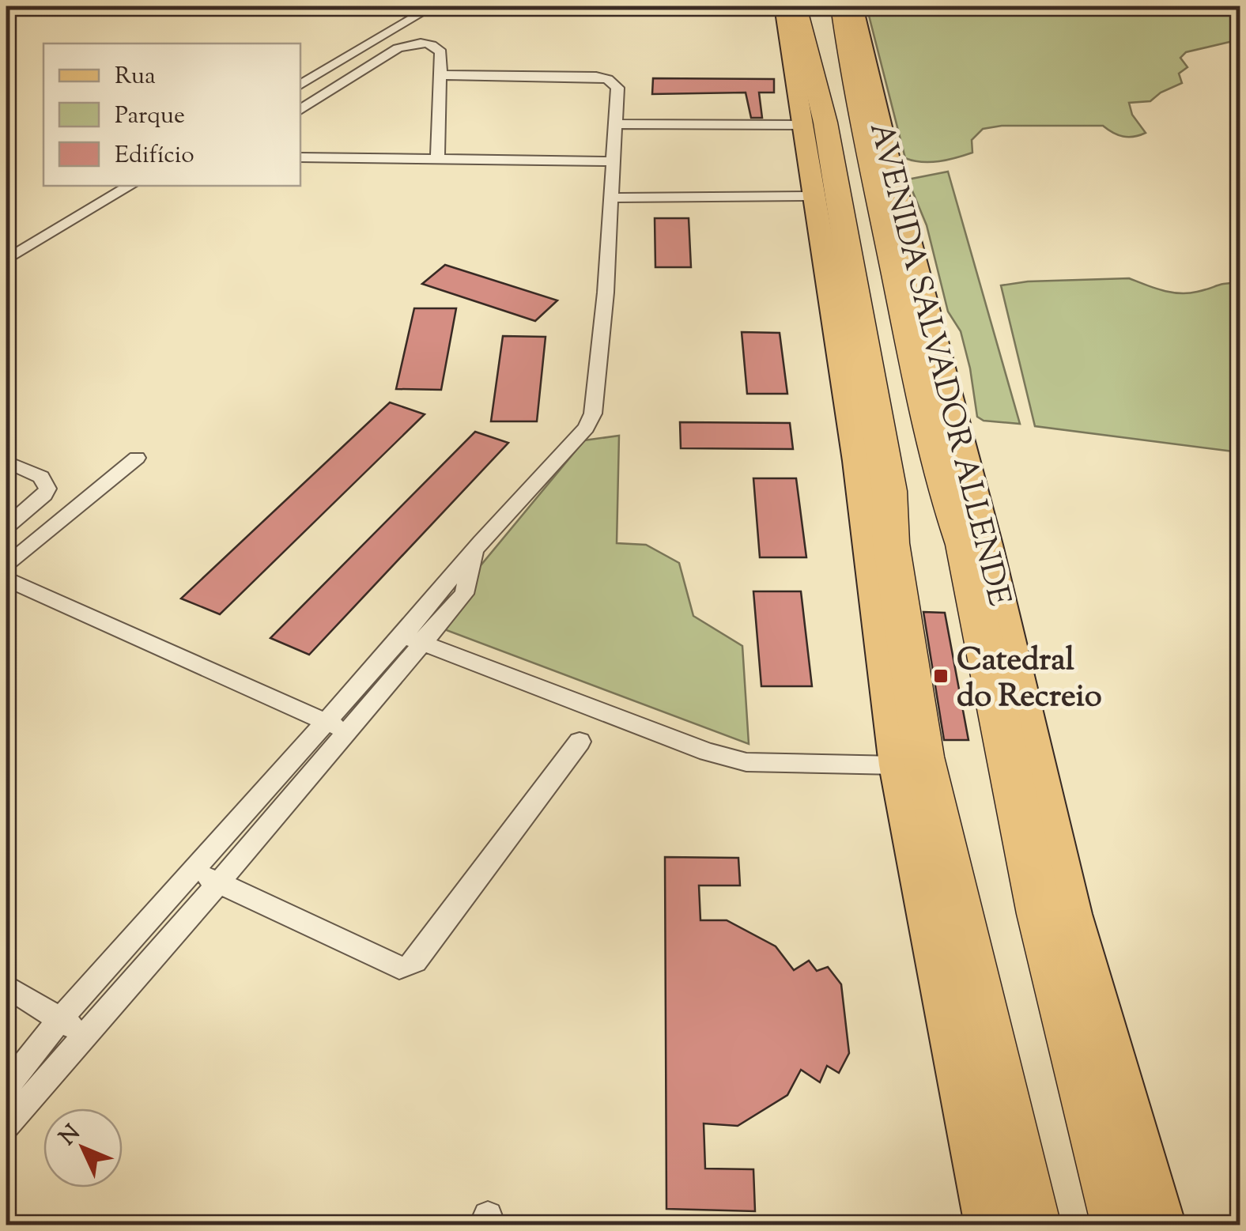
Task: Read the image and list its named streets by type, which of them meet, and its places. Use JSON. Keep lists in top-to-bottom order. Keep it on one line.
{"streets":{"highway":["AVENIDA SALVADOR ALLENDE"]},"places":{"transit":["Catedral do Recreio"]},"legend":["Rua","Parque","Edifício"],"north":"top left"}
